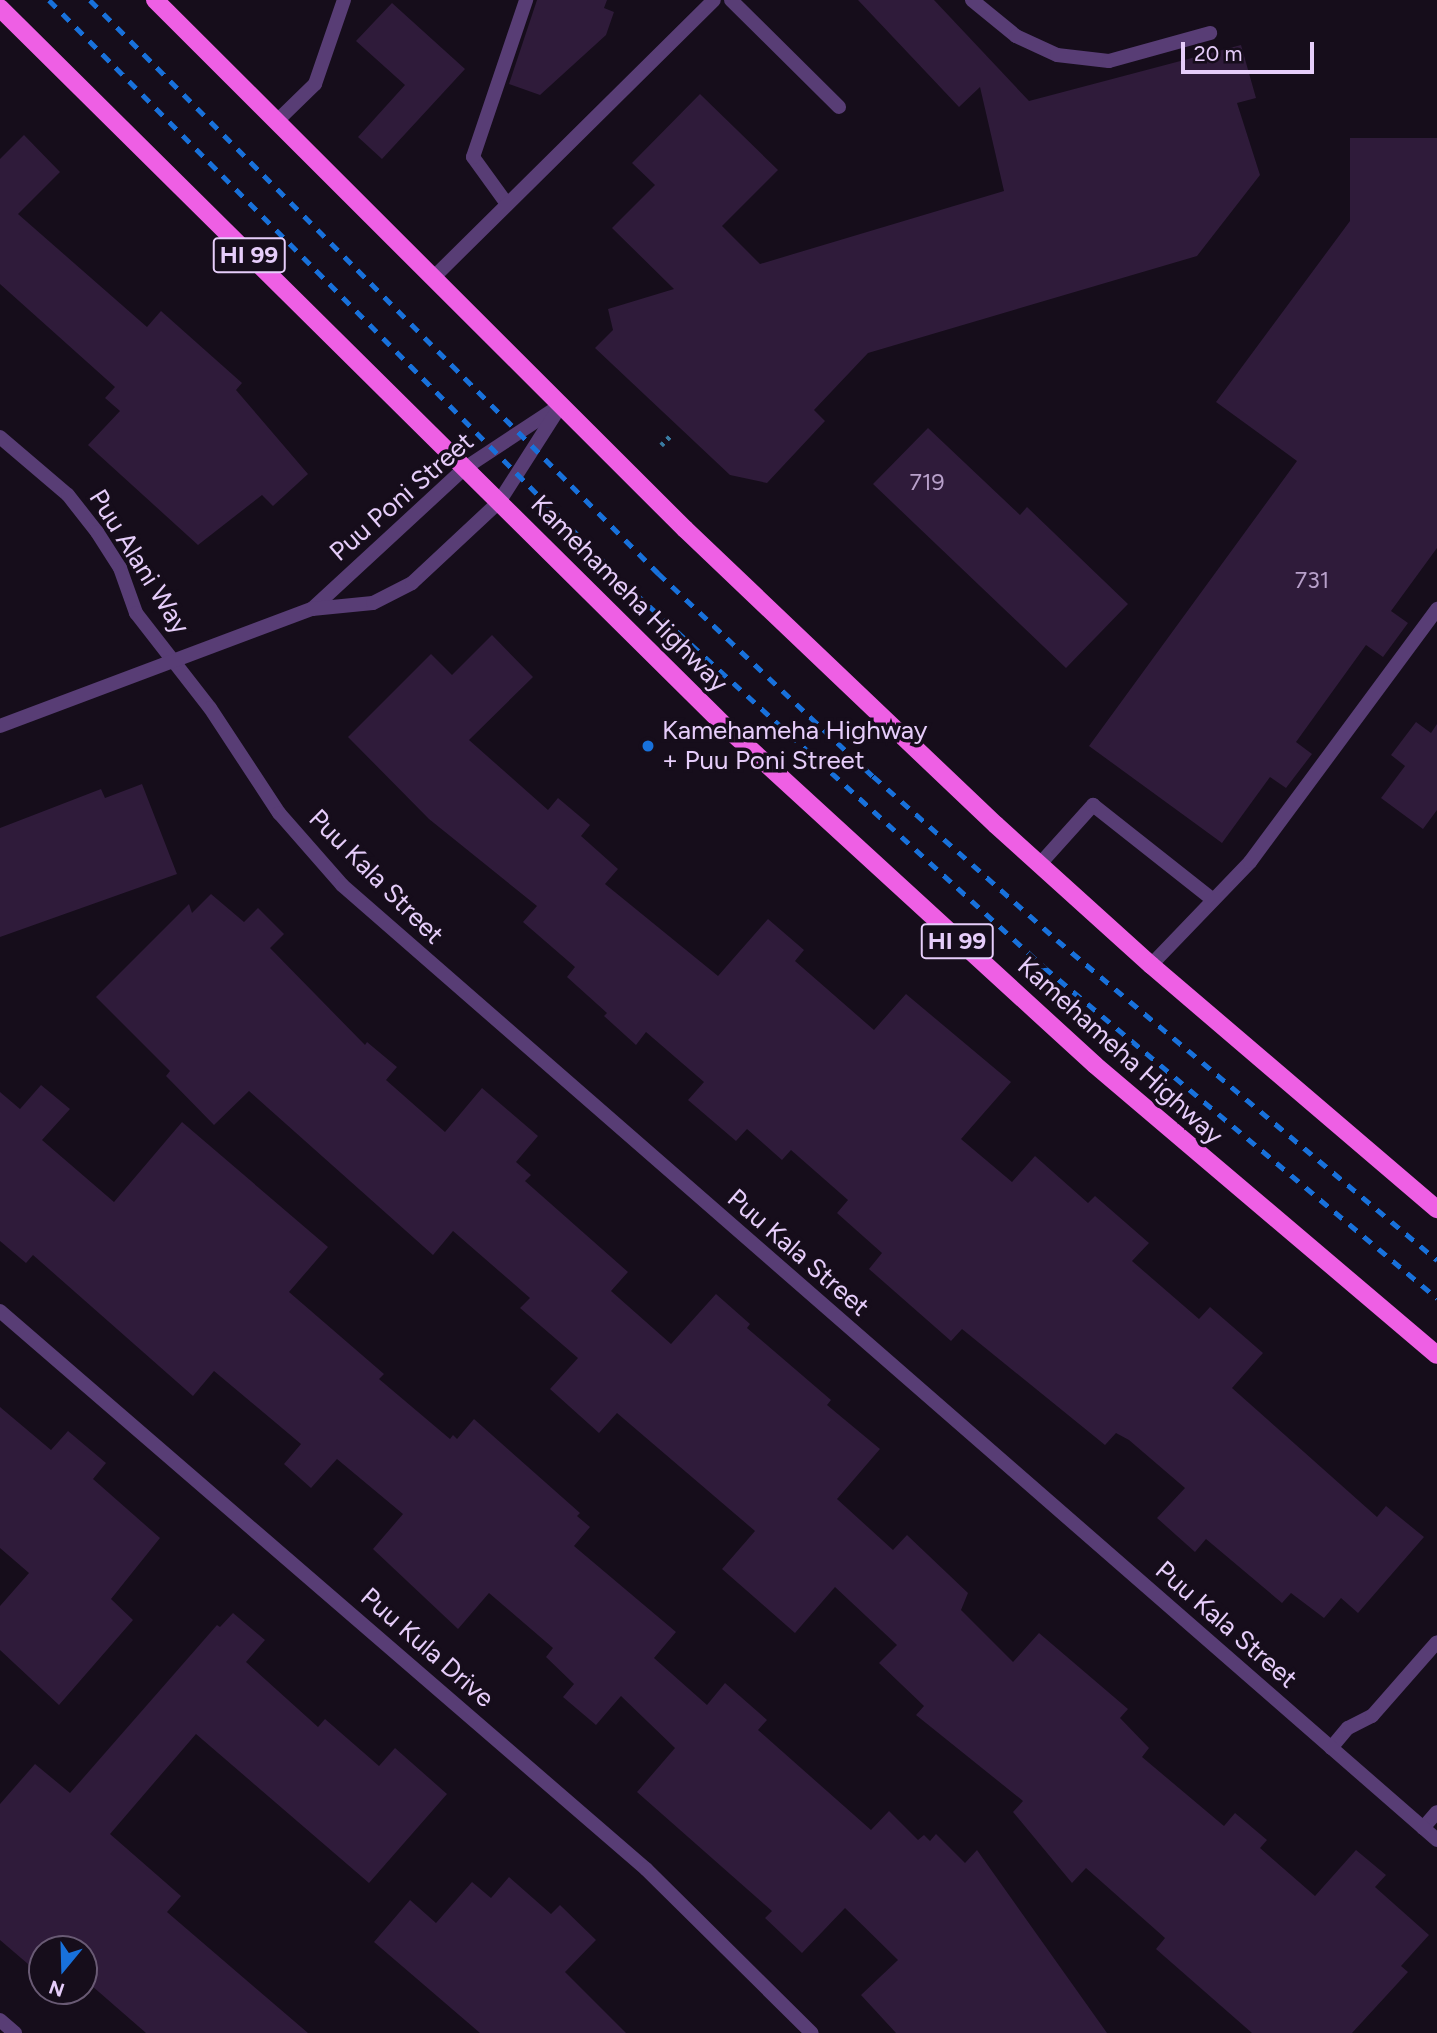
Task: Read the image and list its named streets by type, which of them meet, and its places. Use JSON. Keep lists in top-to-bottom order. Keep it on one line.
{"streets":{"main road":["HI 99","Kamehameha Highway"],"street":["Puu Poni Street","Puu Alani Way","Puu Kala Street","Puu Kula Drive"]},"crossings":[["Puu Poni Street","Puu Alani Way"],["Puu Poni Street","Kamehameha Highway"],["Puu Poni Street","Puu Kala Street"],["Puu Alani Way","Puu Kala Street"]],"places":["Kamehameha Highway + Puu Poni Street"],"house_numbers":["719","731"],"scale_bar":"20 m","north":"bottom"}
